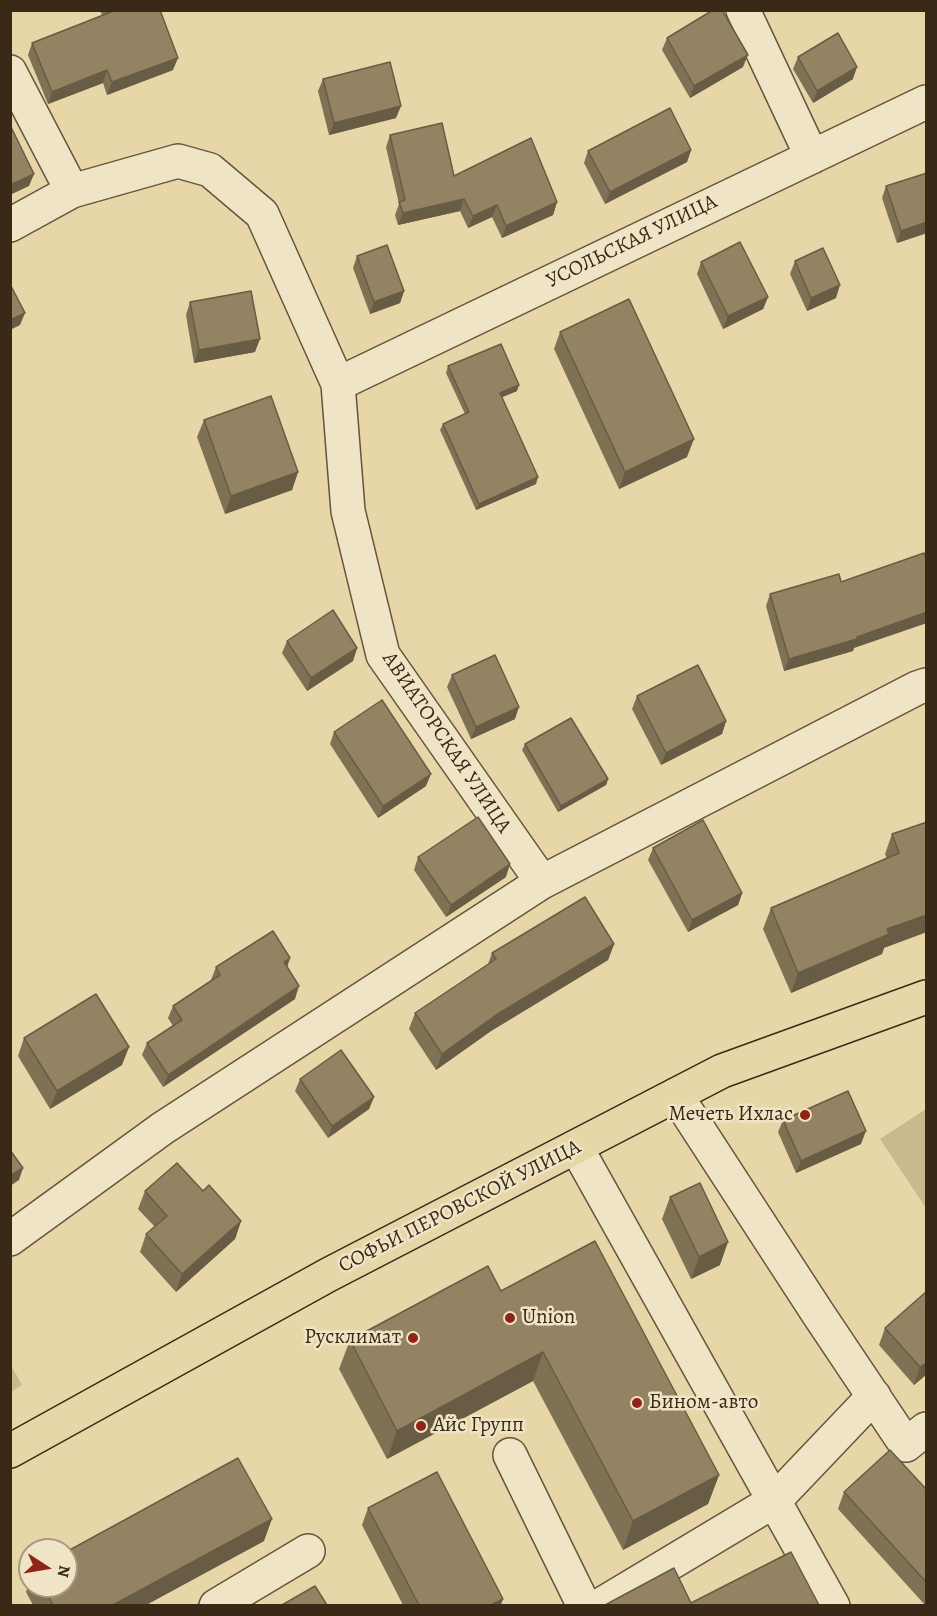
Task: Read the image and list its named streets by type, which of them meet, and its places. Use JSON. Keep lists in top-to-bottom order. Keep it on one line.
{"streets":{"main road":["СОФЬИ ПЕРОВСКОЙ УЛИЦА"],"street":["УСОЛЬСКАЯ УЛИЦА","АВИАТОРСКАЯ УЛИЦА"]},"crossings":[["УСОЛЬСКАЯ УЛИЦА","АВИАТОРСКАЯ УЛИЦА"]],"places":["Мечеть Ихлас","Union","Русклимат","Бином-авто","Айс Групп"],"north":"right"}
